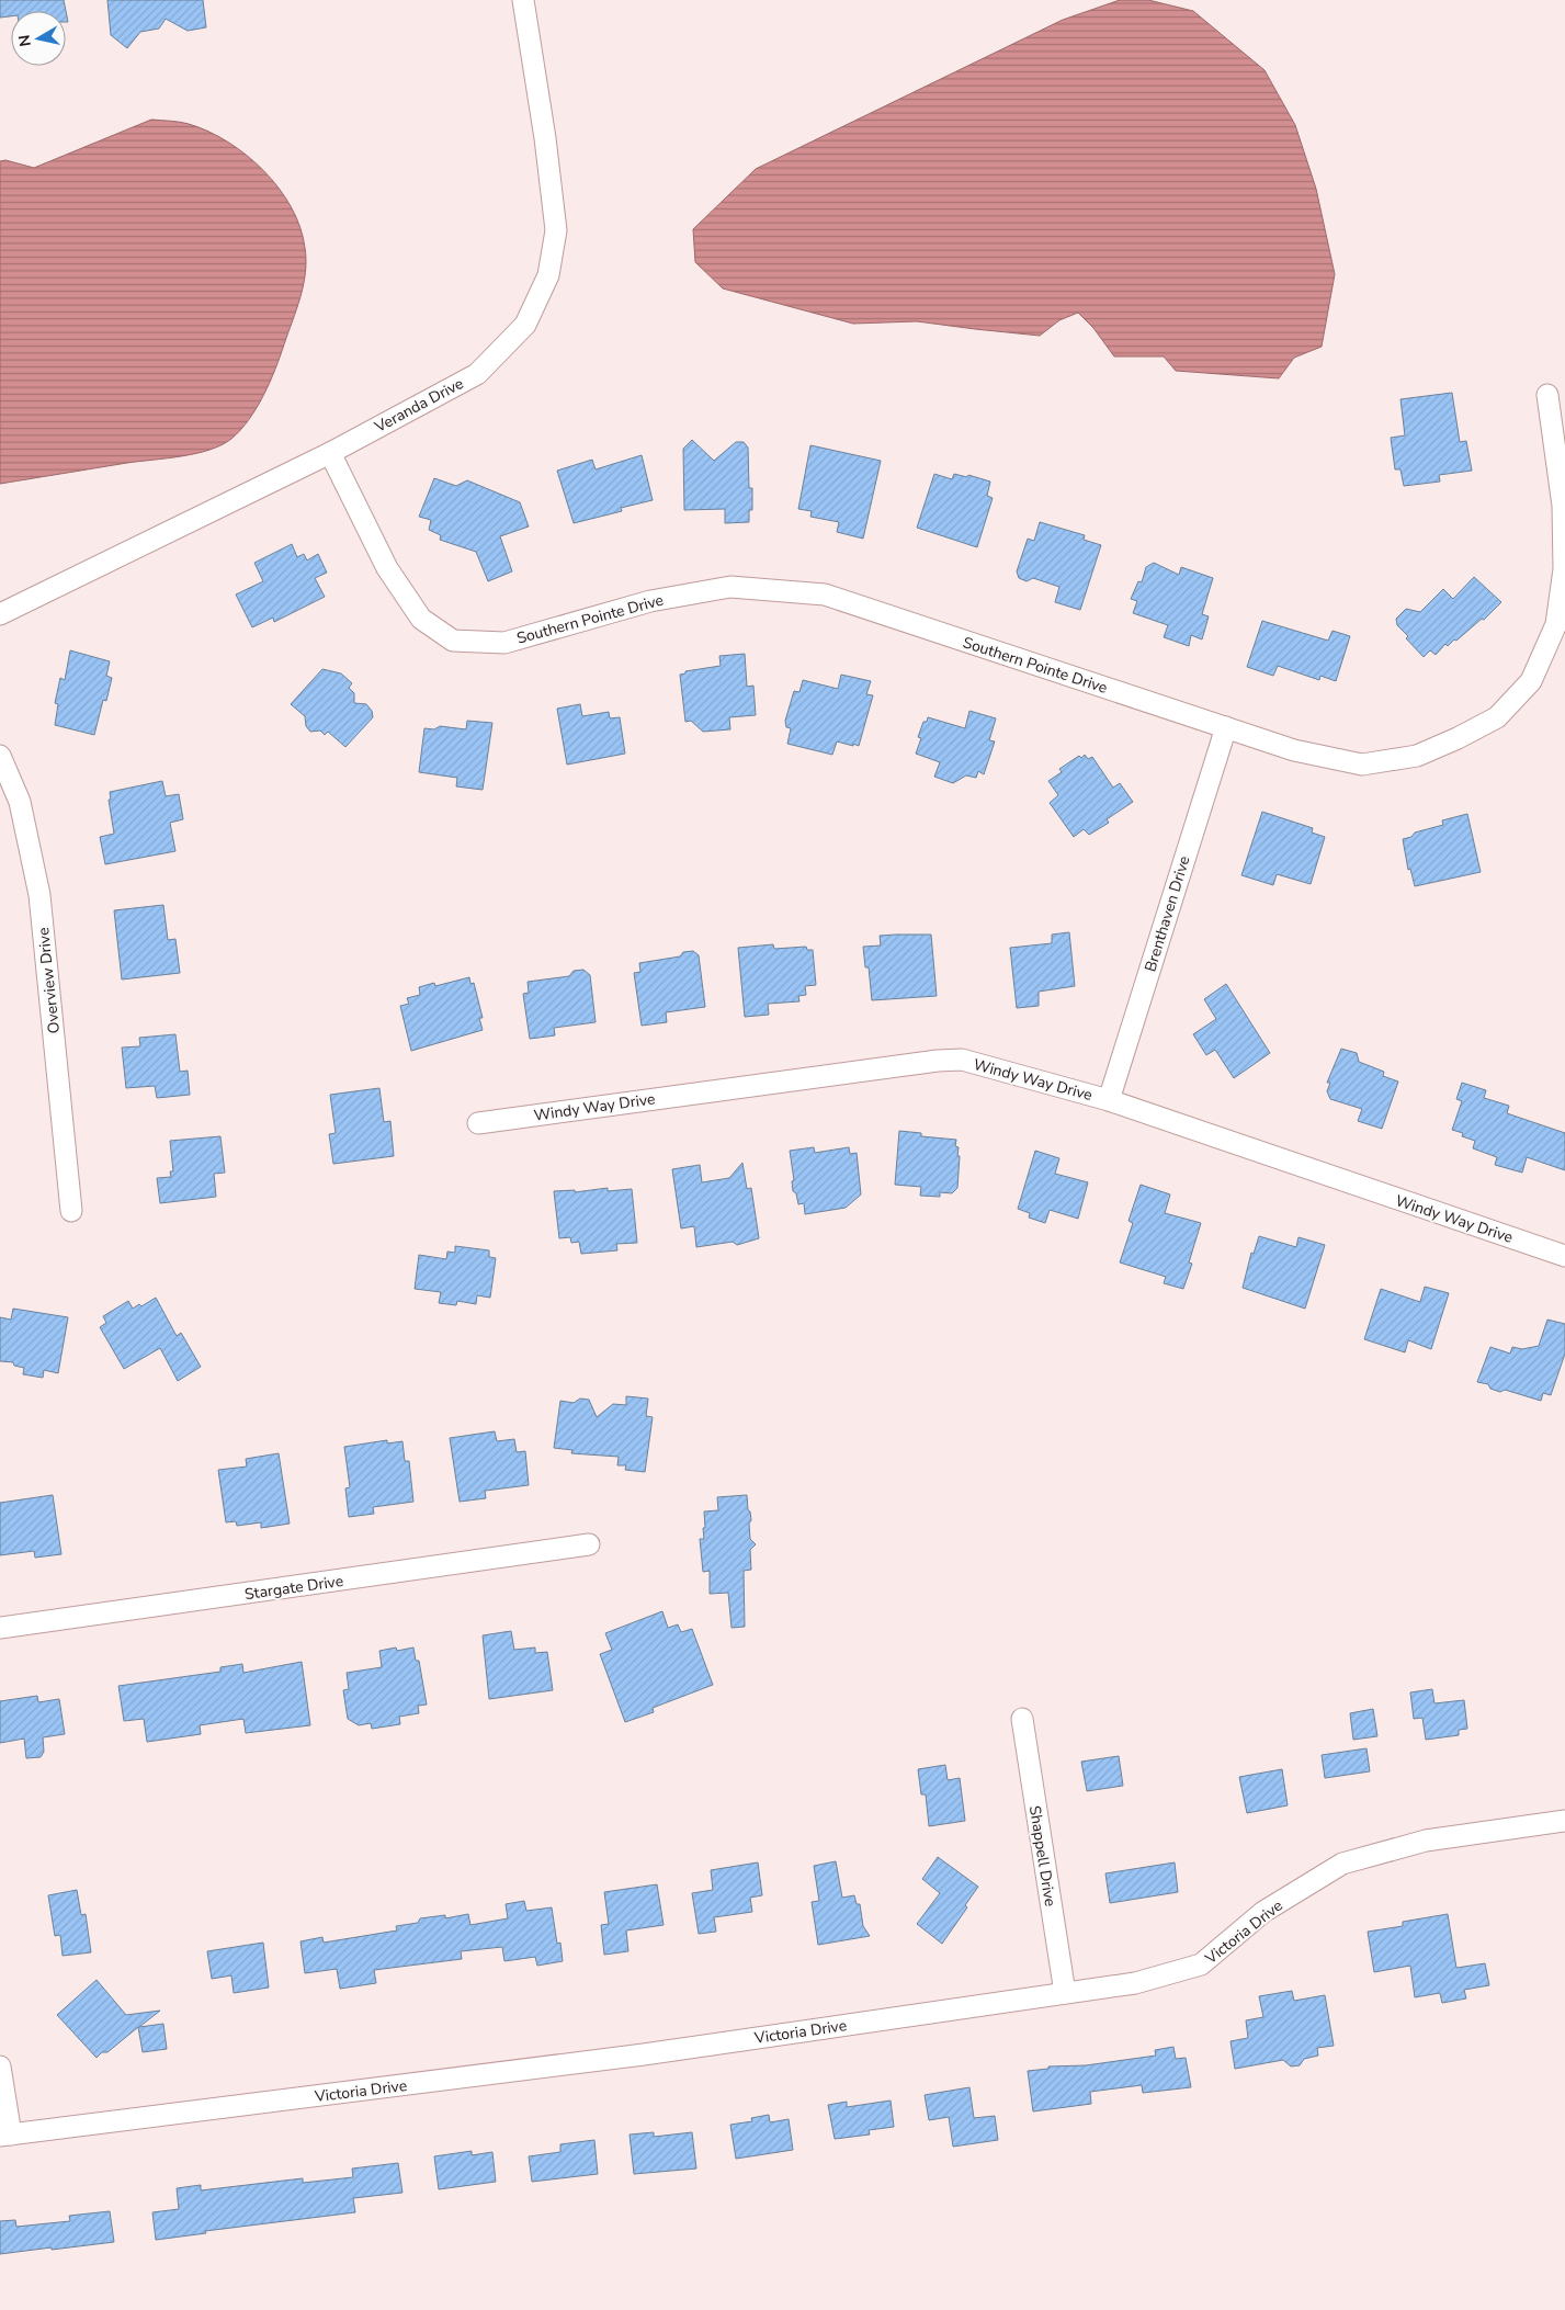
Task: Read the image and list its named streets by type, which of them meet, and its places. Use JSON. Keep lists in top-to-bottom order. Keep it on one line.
{"streets":{"street":["Veranda Drive","Southern Pointe Drive","Brenthaven Drive","Overview Drive","Windy Way Drive","Stargate Drive","Shappell Drive","Victoria Drive"]},"crossings":[["Veranda Drive","Southern Pointe Drive"],["Southern Pointe Drive","Brenthaven Drive"],["Brenthaven Drive","Windy Way Drive"],["Shappell Drive","Victoria Drive"]],"north":"left"}
